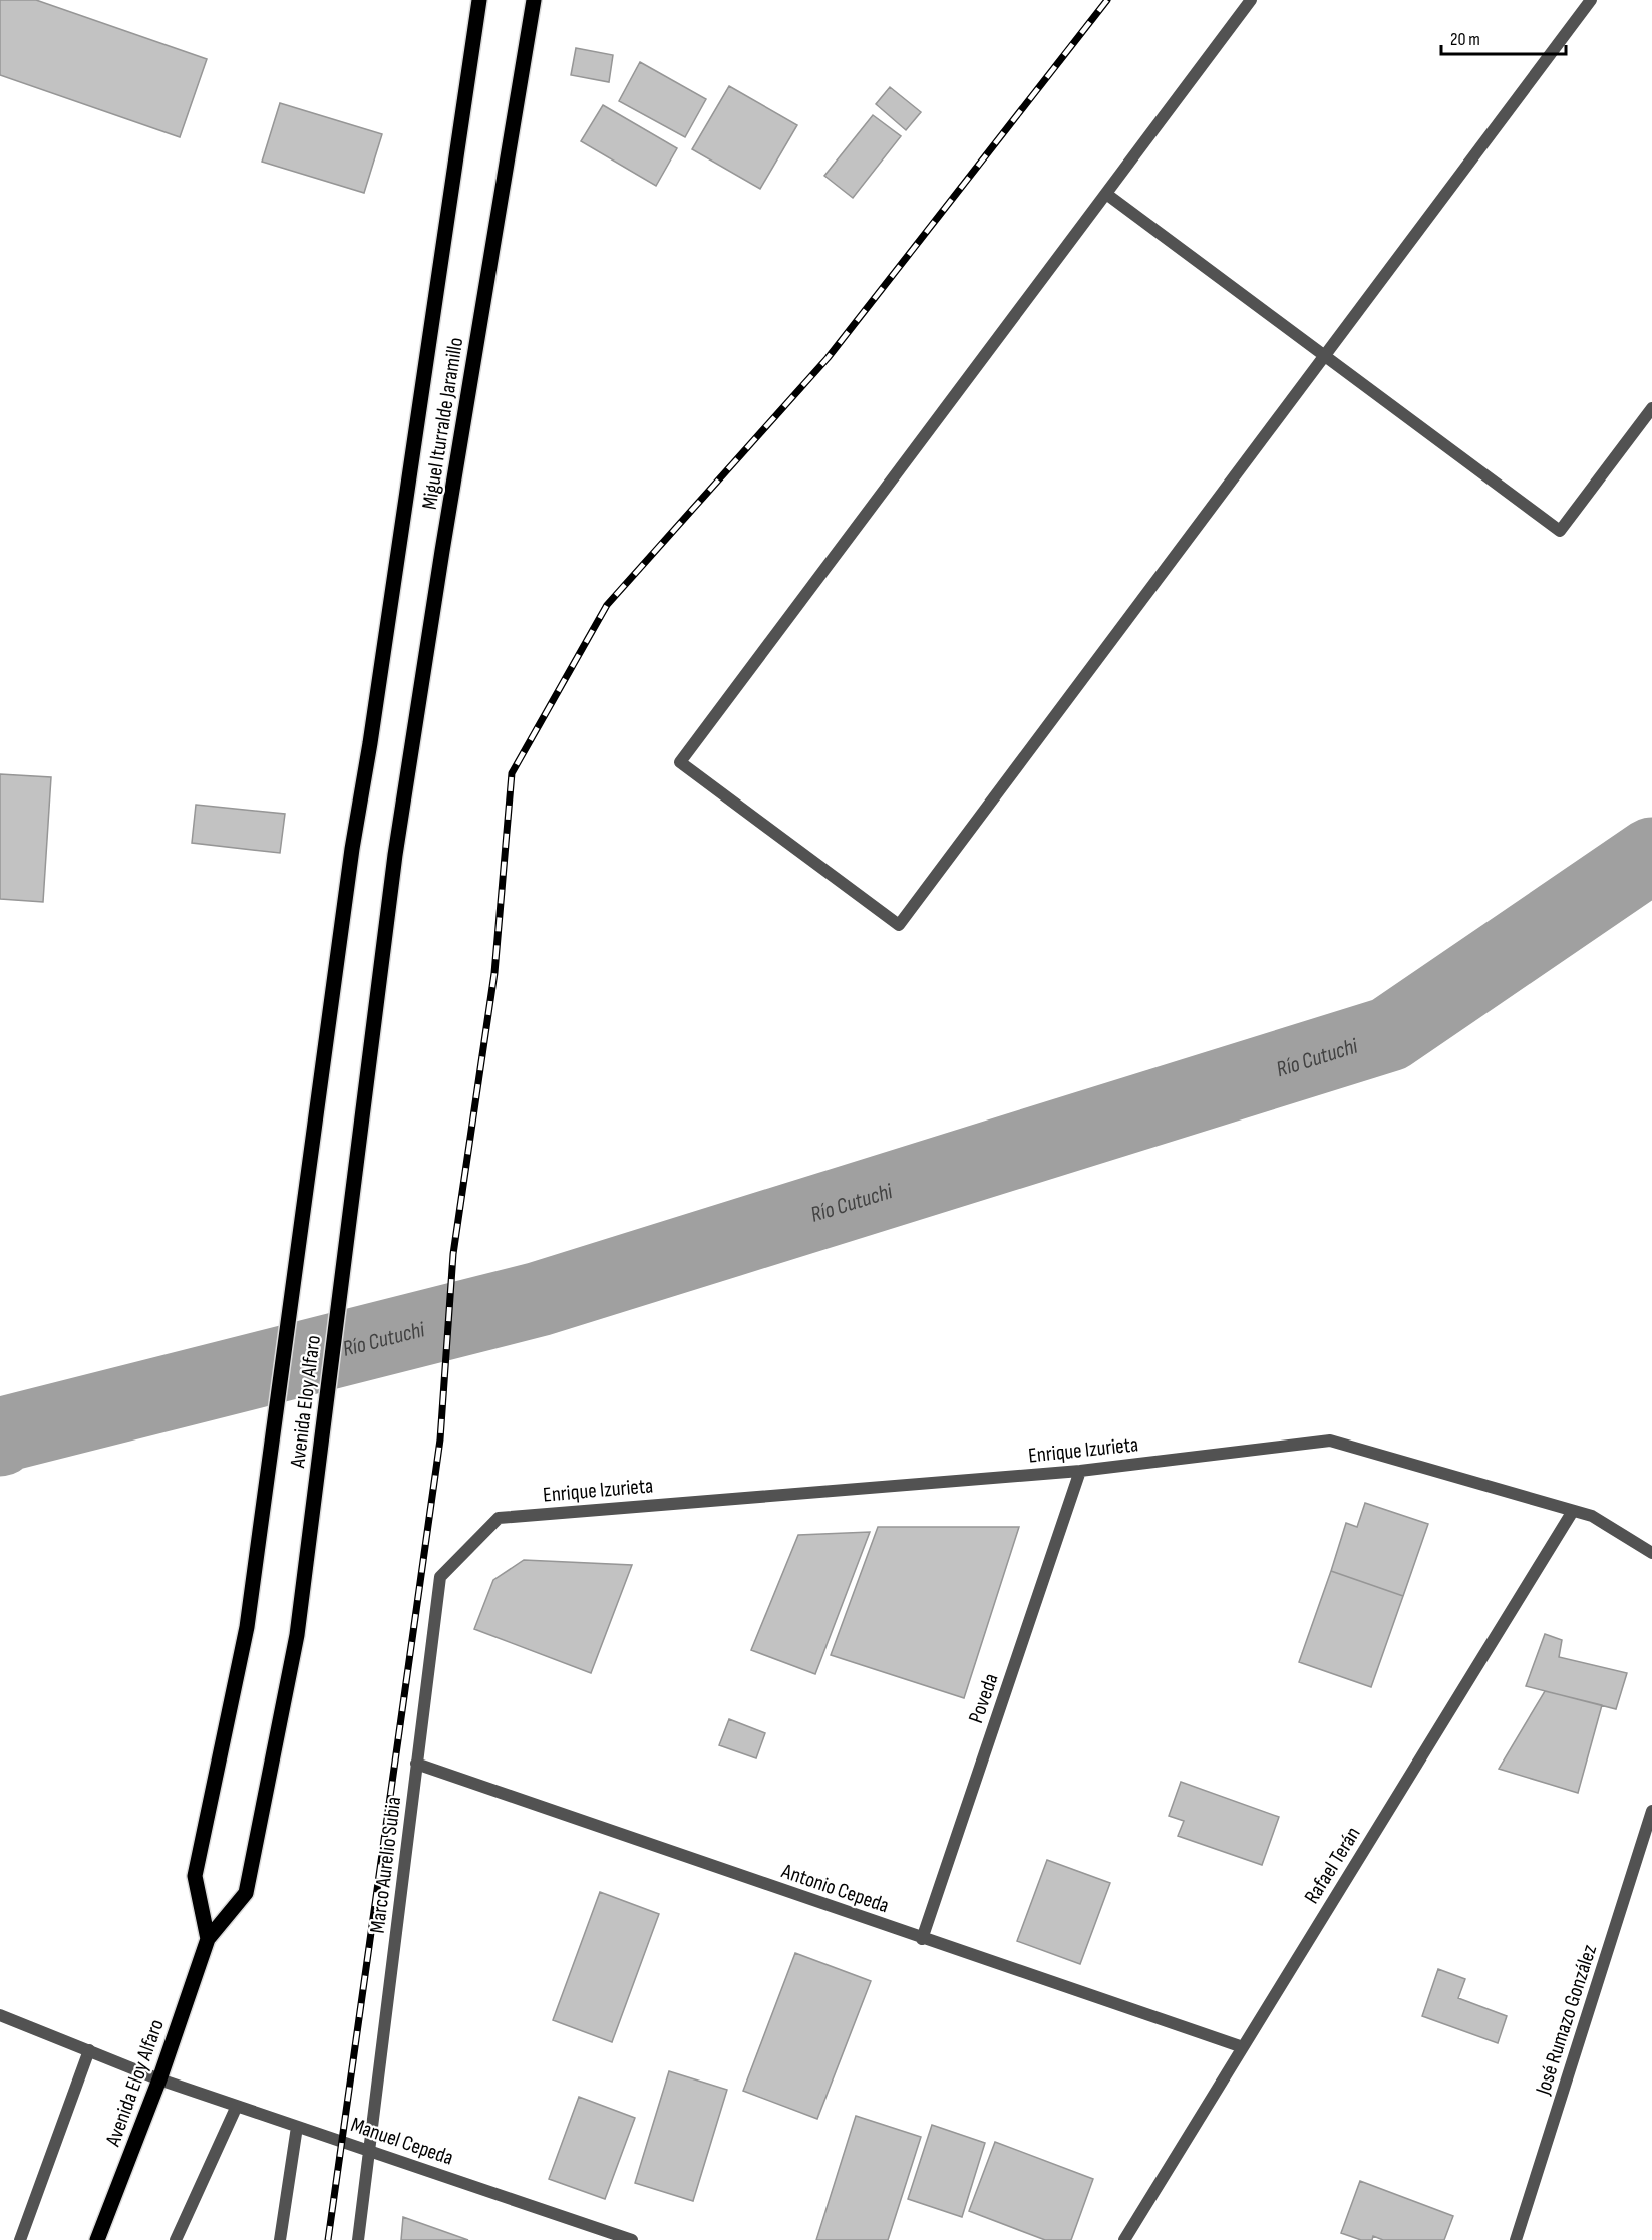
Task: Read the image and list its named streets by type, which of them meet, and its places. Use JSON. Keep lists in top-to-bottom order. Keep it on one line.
{"streets":{"main road":["Miguel Iturralde Jaramillo","Avenida Eloy Alfaro"],"street":["Enrique Izurieta","Poveda","Marco Aurelio Subia","Rafael Terán","Antonio Cepeda","José Rumazo González","Manuel Cepeda"]},"crossings":[["Miguel Iturralde Jaramillo","Avenida Eloy Alfaro"],["Avenida Eloy Alfaro","Manuel Cepeda"],["Enrique Izurieta","Poveda"],["Enrique Izurieta","Marco Aurelio Subia"],["Enrique Izurieta","Rafael Terán"],["Poveda","Antonio Cepeda"],["Marco Aurelio Subia","Antonio Cepeda"],["Marco Aurelio Subia","Manuel Cepeda"],["Rafael Terán","Antonio Cepeda"]],"water":["Río Cutuchi"],"scale_bar":"20 m"}
